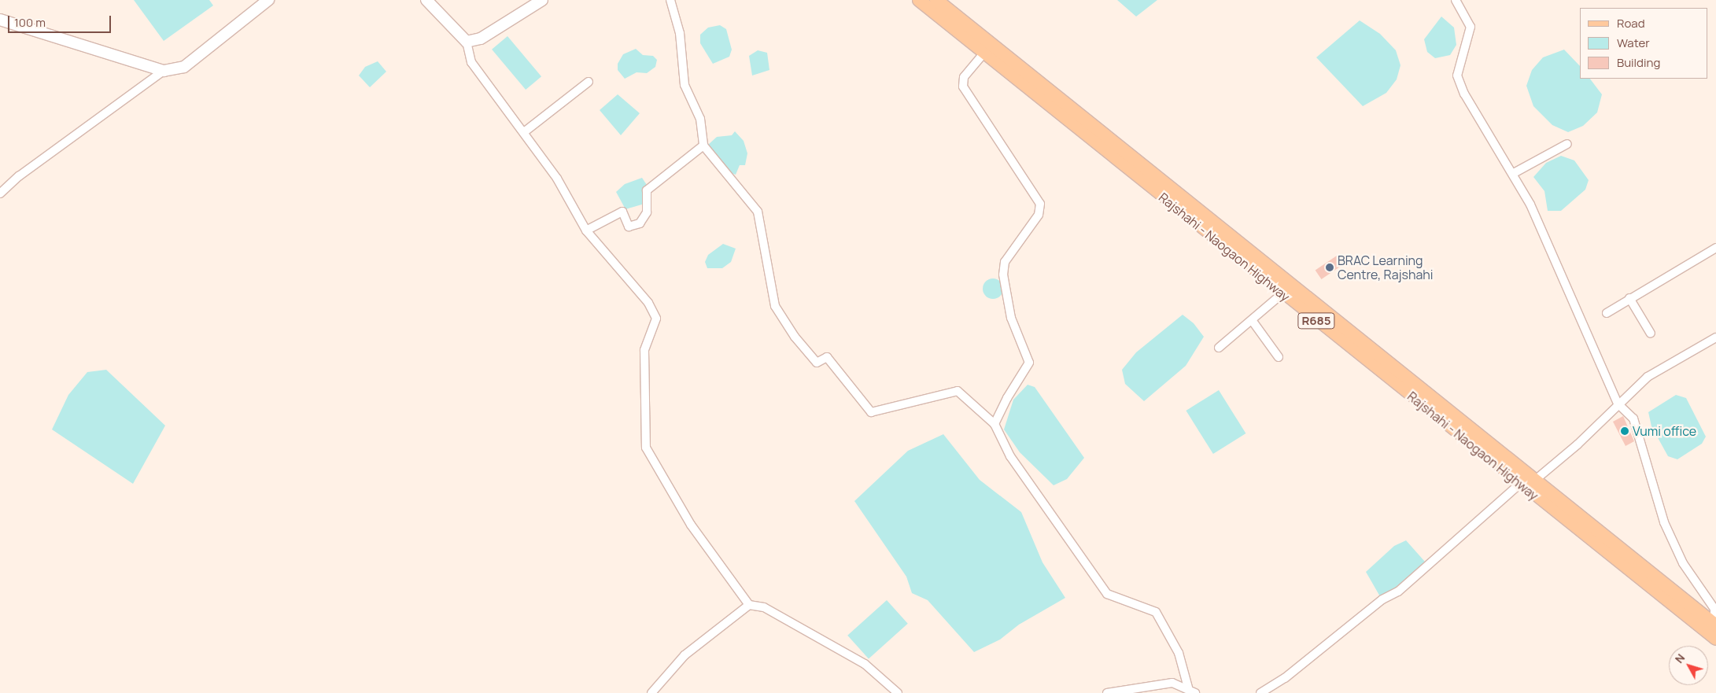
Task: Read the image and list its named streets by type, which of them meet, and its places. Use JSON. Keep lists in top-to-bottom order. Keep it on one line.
{"streets":{"main road":["Rajshahi - Naogaon Highway","R685"]},"places":["BRAC Learning Centre, Rajshahi","Vumi office"],"legend":["Road","Water","Building"],"scale_bar":"100 m","north":"top left"}
